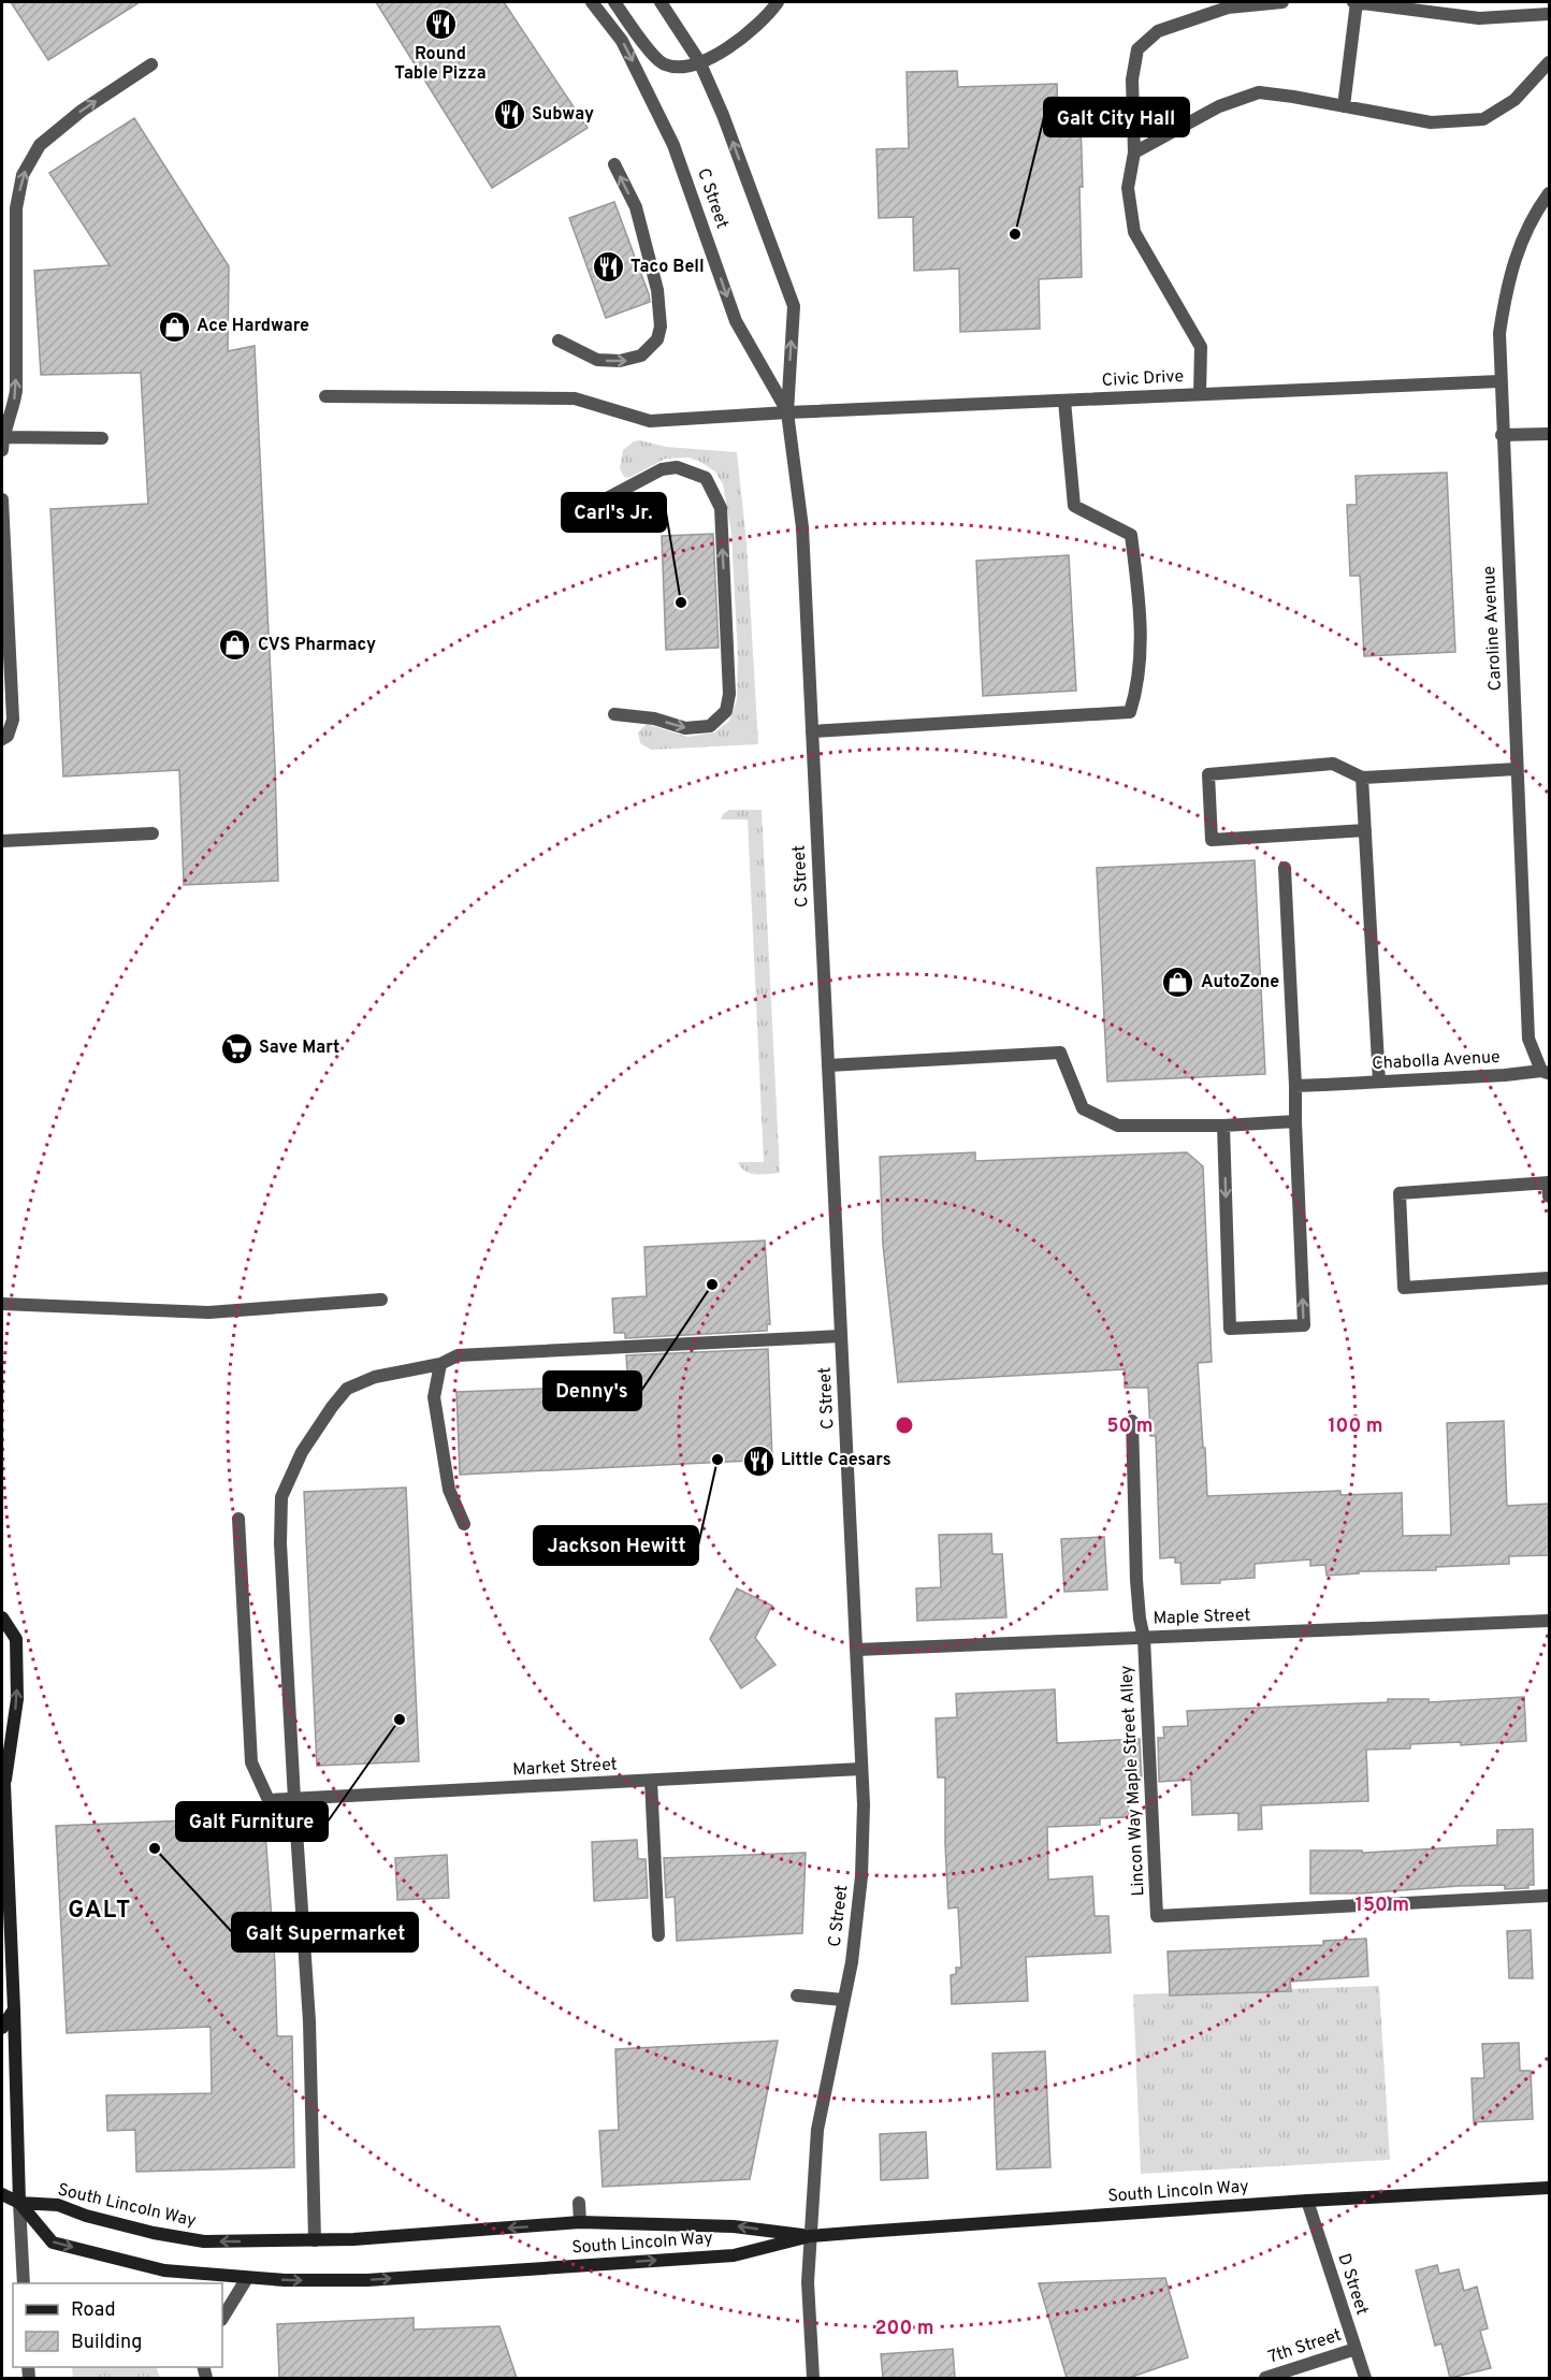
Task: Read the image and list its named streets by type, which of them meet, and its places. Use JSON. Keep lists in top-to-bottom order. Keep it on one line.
{"streets":{"main road":["South Lincoln Way"],"street":["C Street","Civic Drive","Caroline Avenue","Chabolla Avenue","Maple Street","Market Street","Lincon Way Maple Street Alley","D Street","7th Street"]},"crossings":[["C Street","Civic Drive"],["C Street","Maple Street"],["C Street","Market Street"],["C Street","South Lincoln Way"],["Civic Drive","Caroline Avenue"],["Caroline Avenue","Chabolla Avenue"],["Maple Street","Lincon Way Maple Street Alley"],["South Lincoln Way","D Street"],["D Street","7th Street"]],"districts":["GALT"],"places":{"restaurant":["Round Table Pizza","Subway","Taco Bell","Little Caesars"],"other":["Galt City Hall","Carl's Jr.","Denny's","Jackson Hewitt","Galt Furniture","Galt Supermarket"],"shop":["Ace Hardware","CVS Pharmacy","AutoZone"],"supermarket":["Save Mart"]},"legend":["Road","Building"],"rings":["50 m","100 m","150 m","200 m"]}
